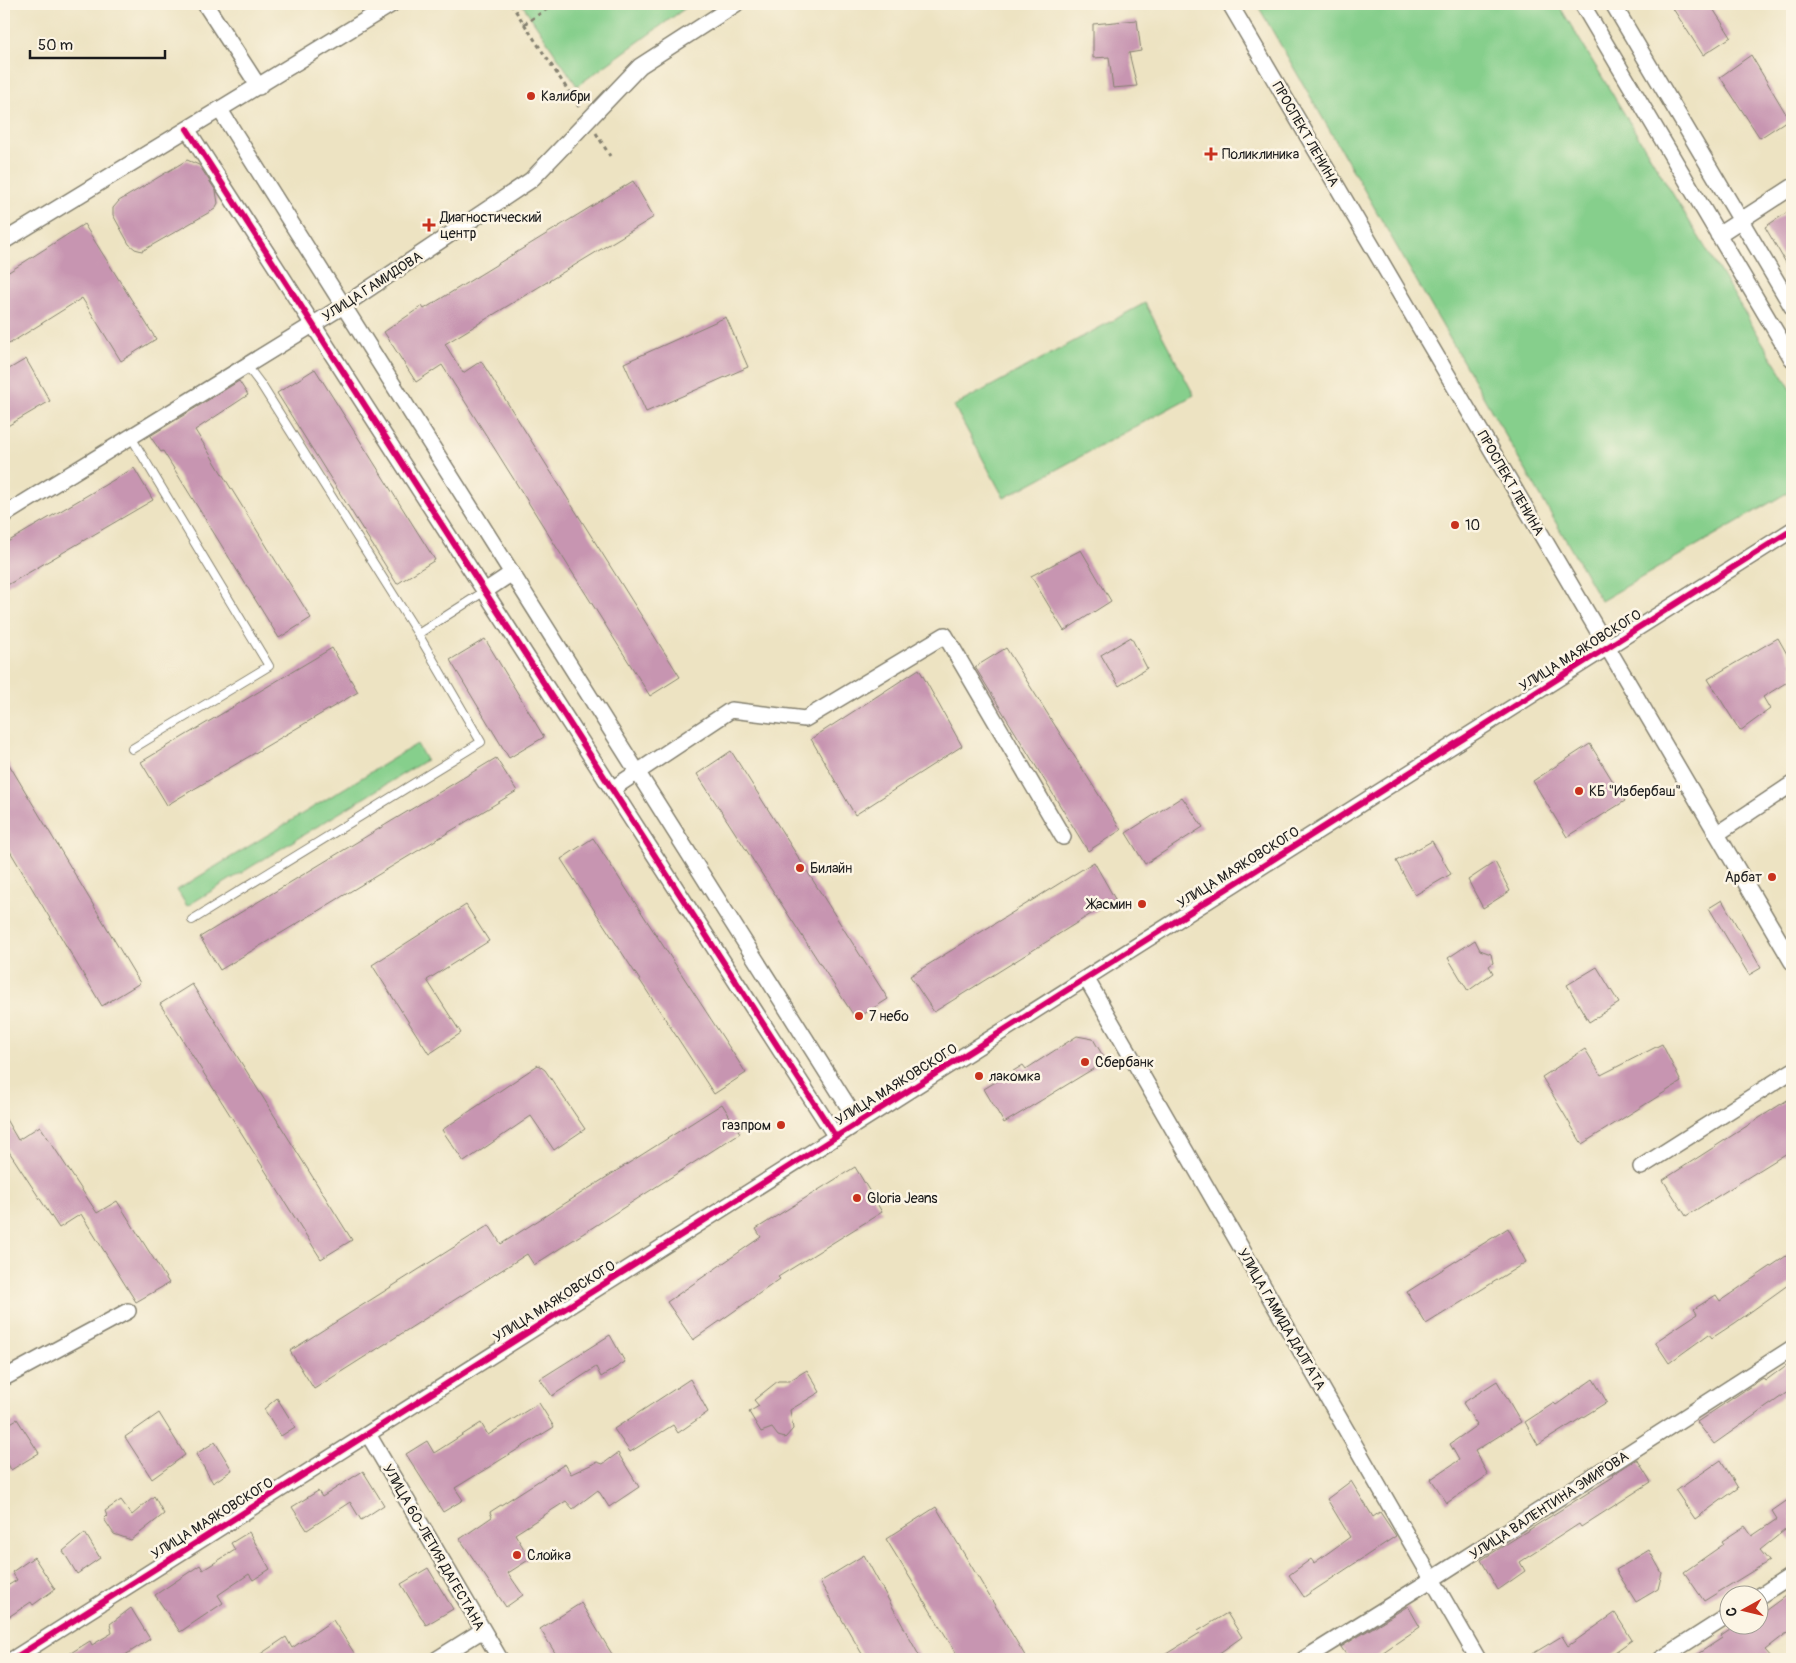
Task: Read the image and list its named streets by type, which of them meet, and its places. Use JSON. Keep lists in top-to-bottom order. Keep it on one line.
{"streets":{"street":["ПРОСПЕКТ ЛЕНИНА","УЛИЦА ГАМИДОВА","УЛИЦА МАЯКОВСКОГО","УЛИЦА ГАМИДА ДАЛГАТА","УЛИЦА ВАЛЕНТИНА ЭМИРОВА","УЛИЦА 60-ЛЕТИЯ ДАГЕСТАНА"]},"crossings":[["ПРОСПЕКТ ЛЕНИНА","УЛИЦА МАЯКОВСКОГО"],["УЛИЦА МАЯКОВСКОГО","УЛИЦА ГАМИДА ДАЛГАТА"],["УЛИЦА МАЯКОВСКОГО","УЛИЦА 60-ЛЕТИЯ ДАГЕСТАНА"],["УЛИЦА ГАМИДА ДАЛГАТА","УЛИЦА ВАЛЕНТИНА ЭМИРОВА"]],"places":{"other":["Калибри","10","КБ \"Избербаш\"","Билайн","Арбат","Жасмин","7 небо","Сбербанк","лакомка","газпром","Gloria Jeans","Слойка"],"health":["Поликлиника","Диагностический центр"]},"scale_bar":"50 m","north":"left"}
